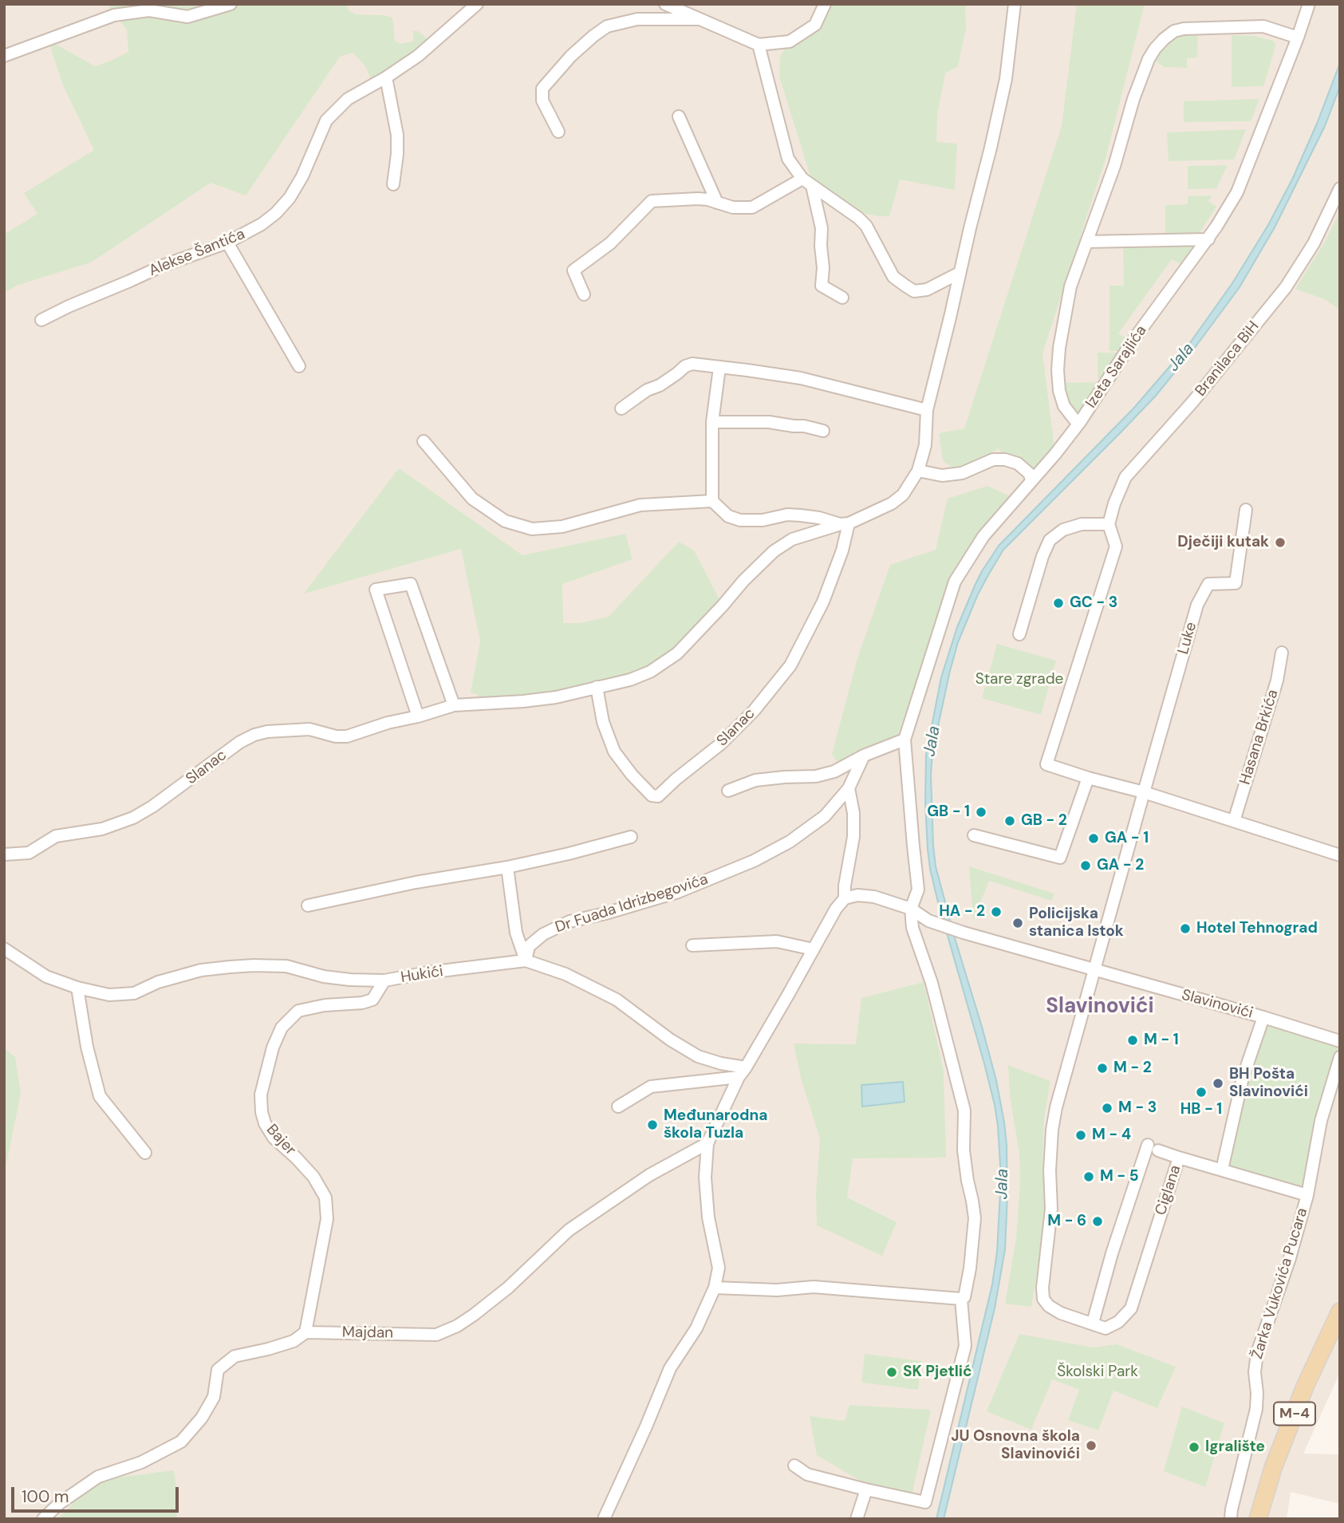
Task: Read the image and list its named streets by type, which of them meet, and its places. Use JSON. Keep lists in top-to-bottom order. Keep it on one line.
{"streets":{"main road":["M-4"],"street":["Alekse Šantića","Branilaca BiH","Izeta Sarajlića","Luke","Slanac","Hasana Brkića","Dr Fuada Idrizbegovića","Hukići","Slavinovići","Bajer","Ciglana","Žarka Vukovića Pucara","Majdan"]},"crossings":[["Dr Fuada Idrizbegovića","Hukići"],["Hukići","Bajer"],["Slavinovići","Ciglana"],["Bajer","Majdan"],["Ciglana","Žarka Vukovića Pucara"]],"districts":["Slavinovići"],"water":["Jala"],"parks":["Stare zgrade","Školski Park"],"places":["Dječiji kutak","GC - 3","GB - 1","GB - 2","GA - 1","GA - 2","HA - 2","Policijska stanica Istok","Hotel Tehnograd","M - 1","M - 2","BH Pošta Slavinovići","HB - 1","M - 3","Međunarodna škola Tuzla","M - 4","M - 5","M - 6","SK Pjetlić","JU Osnovna škola Slavinovići","Igralište"],"scale_bar":"100 m"}
